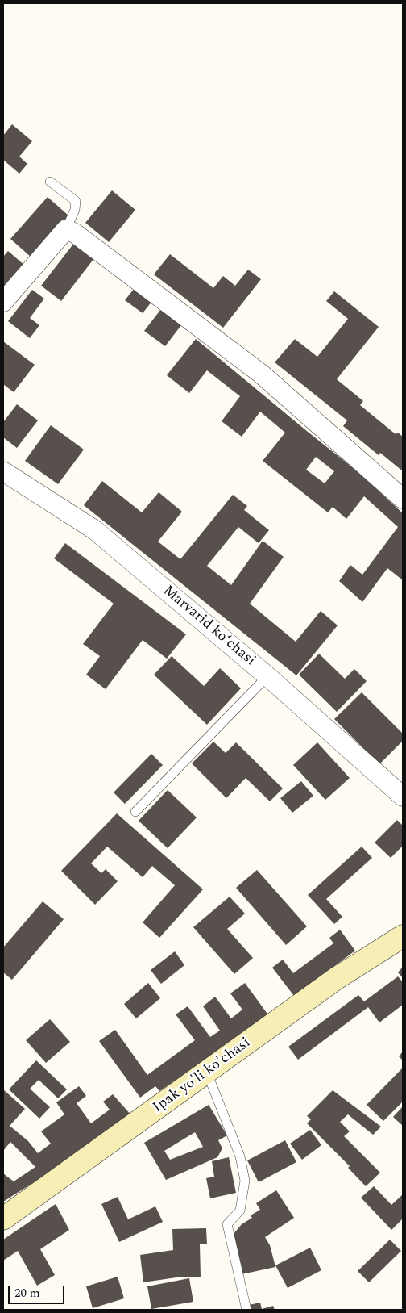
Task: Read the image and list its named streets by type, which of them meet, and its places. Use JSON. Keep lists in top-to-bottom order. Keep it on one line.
{"streets":{"main road":["Ipak yo'li ko'chasi"],"street":["Marvarid koʻchasi"]},"scale_bar":"20 m"}
